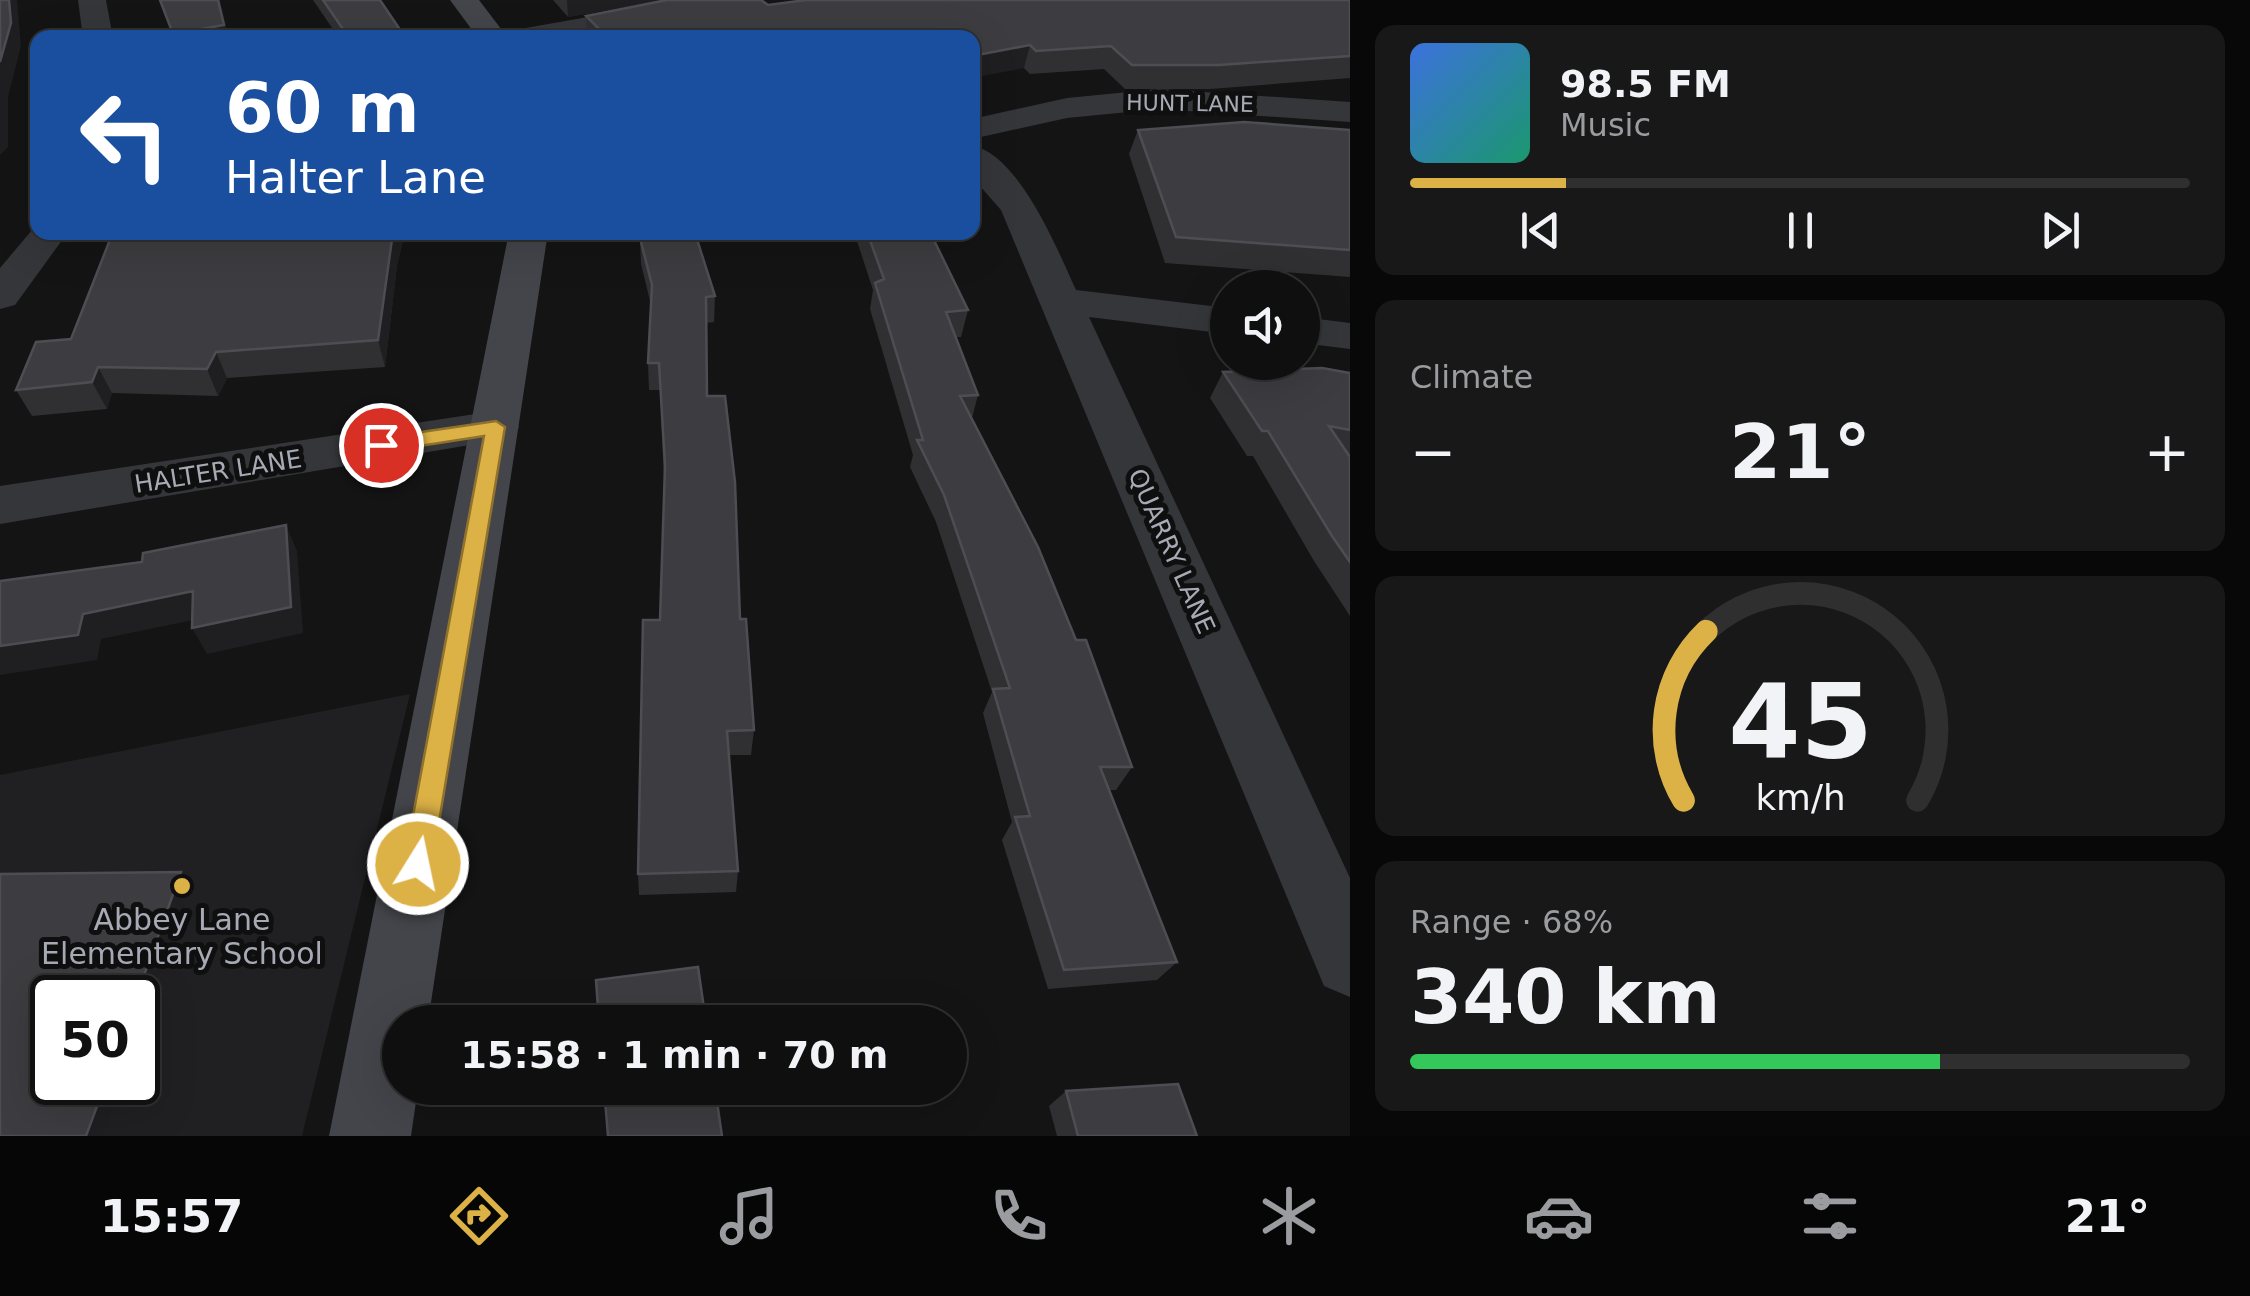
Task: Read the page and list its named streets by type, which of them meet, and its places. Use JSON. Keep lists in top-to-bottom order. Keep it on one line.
{"streets":{"street":["HUNT LANE","HALTER LANE","QUARRY LANE"]},"places":["Abbey Lane Elementary School"],"page":{"turn":["60 m","Halter Lane"],"song":["98.5 FM","Music"],"tile":["Climate",["Range · 68%","340 km"]],"heat":["−","21°","+"],"limit":"50","trip":"15:58 · 1 min · 70 m","tabs":["15:57","21°"],"gauge":["45","km/h"]}}
